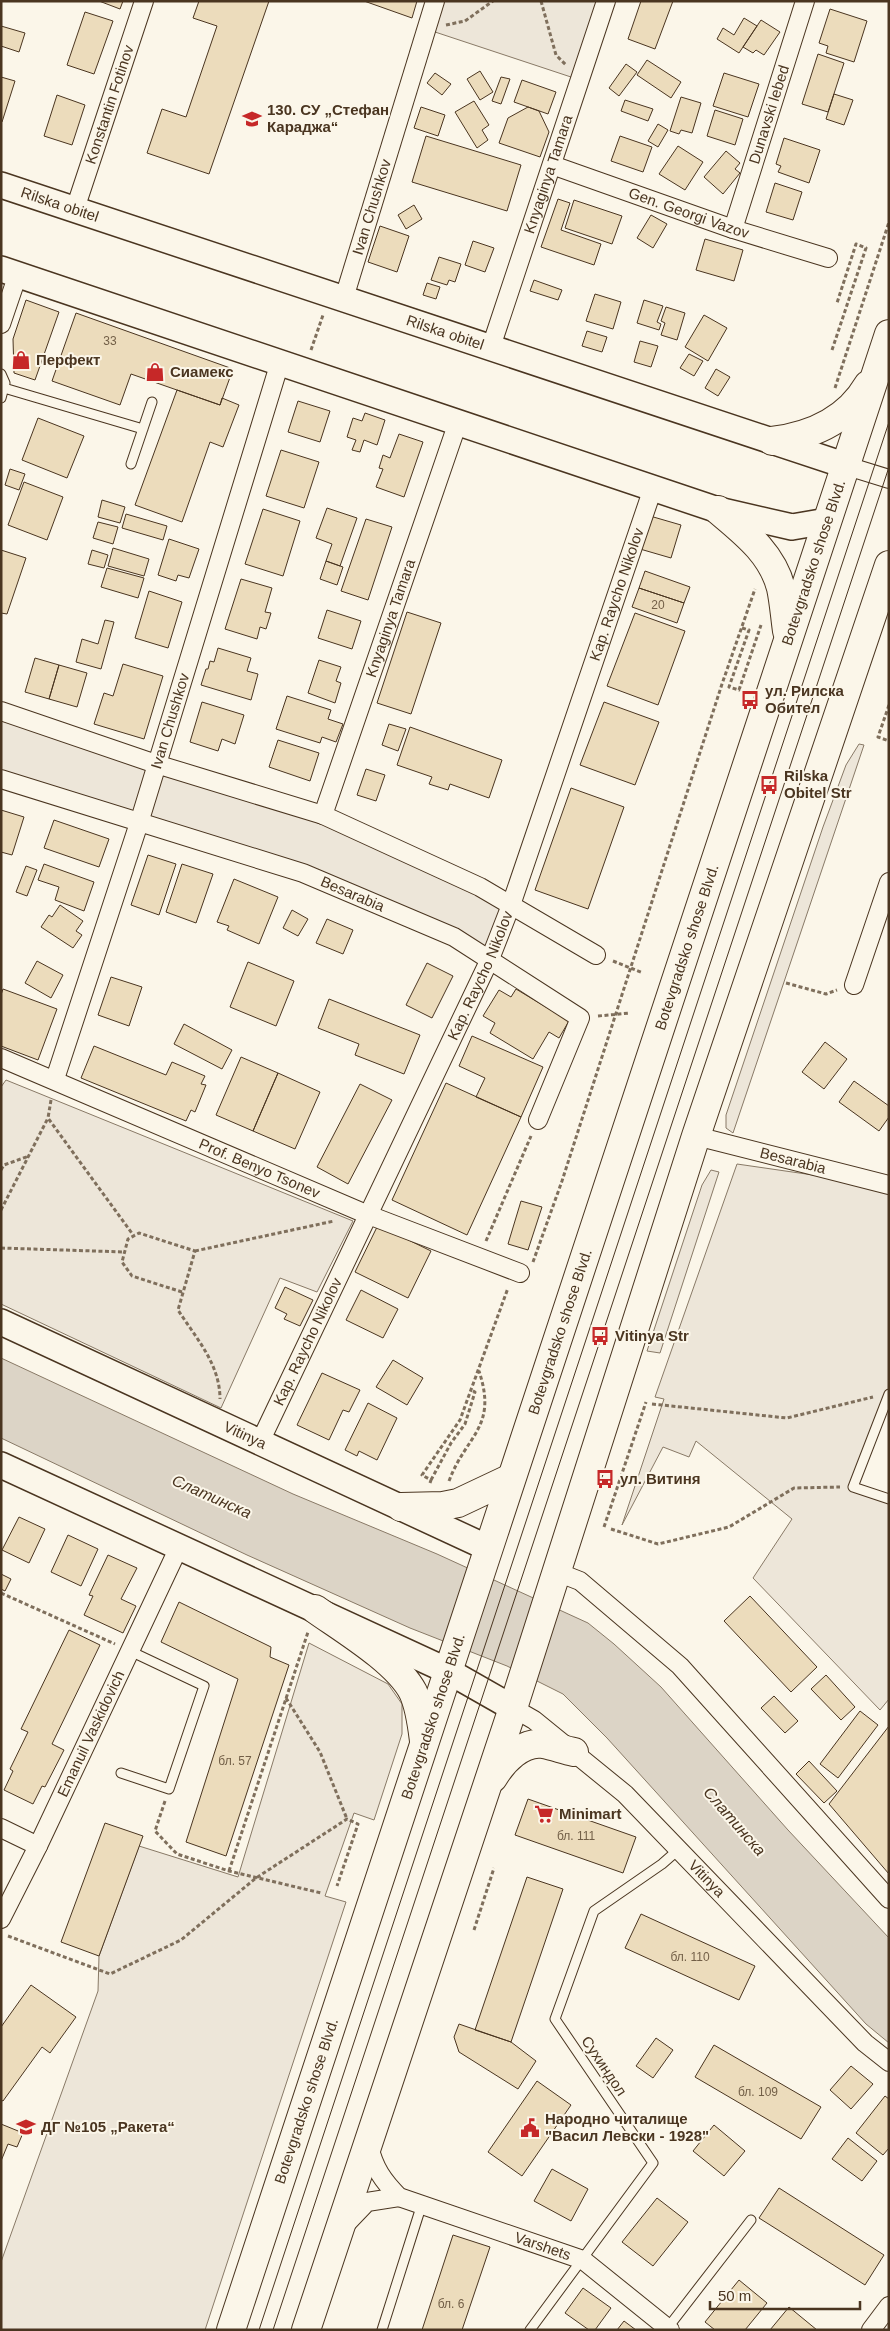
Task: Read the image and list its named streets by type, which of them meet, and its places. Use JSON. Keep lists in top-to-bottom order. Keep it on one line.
{"streets":{"main road":["Botevgradsko shose Blvd."],"street":["Konstantin Fotinov","Dunavski lebed","Knyaginya Tamara","Rilska obitel","Ivan Chushkov","Gen. Georgi Vazov","Kap. Raycho Nikolov","Besarabia","Prof. Benyo Tsonev","Vitinya","Emanuil Vaskidovich","Varshets"],"lane":["Сухиндол"]},"crossings":[["Konstantin Fotinov","Rilska obitel"],["Dunavski lebed","Gen. Georgi Vazov"],["Knyaginya Tamara","Rilska obitel"],["Knyaginya Tamara","Gen. Georgi Vazov"],["Rilska obitel","Ivan Chushkov"],["Rilska obitel","Botevgradsko shose Blvd."],["Ivan Chushkov","Besarabia"],["Ivan Chushkov","Prof. Benyo Tsonev"],["Botevgradsko shose Blvd.","Vitinya"],["Kap. Raycho Nikolov","Besarabia"],["Kap. Raycho Nikolov","Prof. Benyo Tsonev"],["Kap. Raycho Nikolov","Vitinya"],["Vitinya","Сухиндол"],["Сухиндол","Varshets"]],"water":["Слатинска"],"places":{"school or university":["130. СУ „Стефан Караджа“","ДГ №105 „Ракета“"],"shop":["Перфект","Сиамекс"],"bus stop":["ул. Рилска Обител","Rilska Obitel Str","Vitinya Str","ул. Витиня"],"supermarket":["Minimart"],"public building":["Народно читалище \"Васил Левски - 1928\""]},"house_numbers":["33","20","бл. 57","бл. 111","бл. 110","бл. 109","бл. 6"],"scale_bar":"50 m"}
